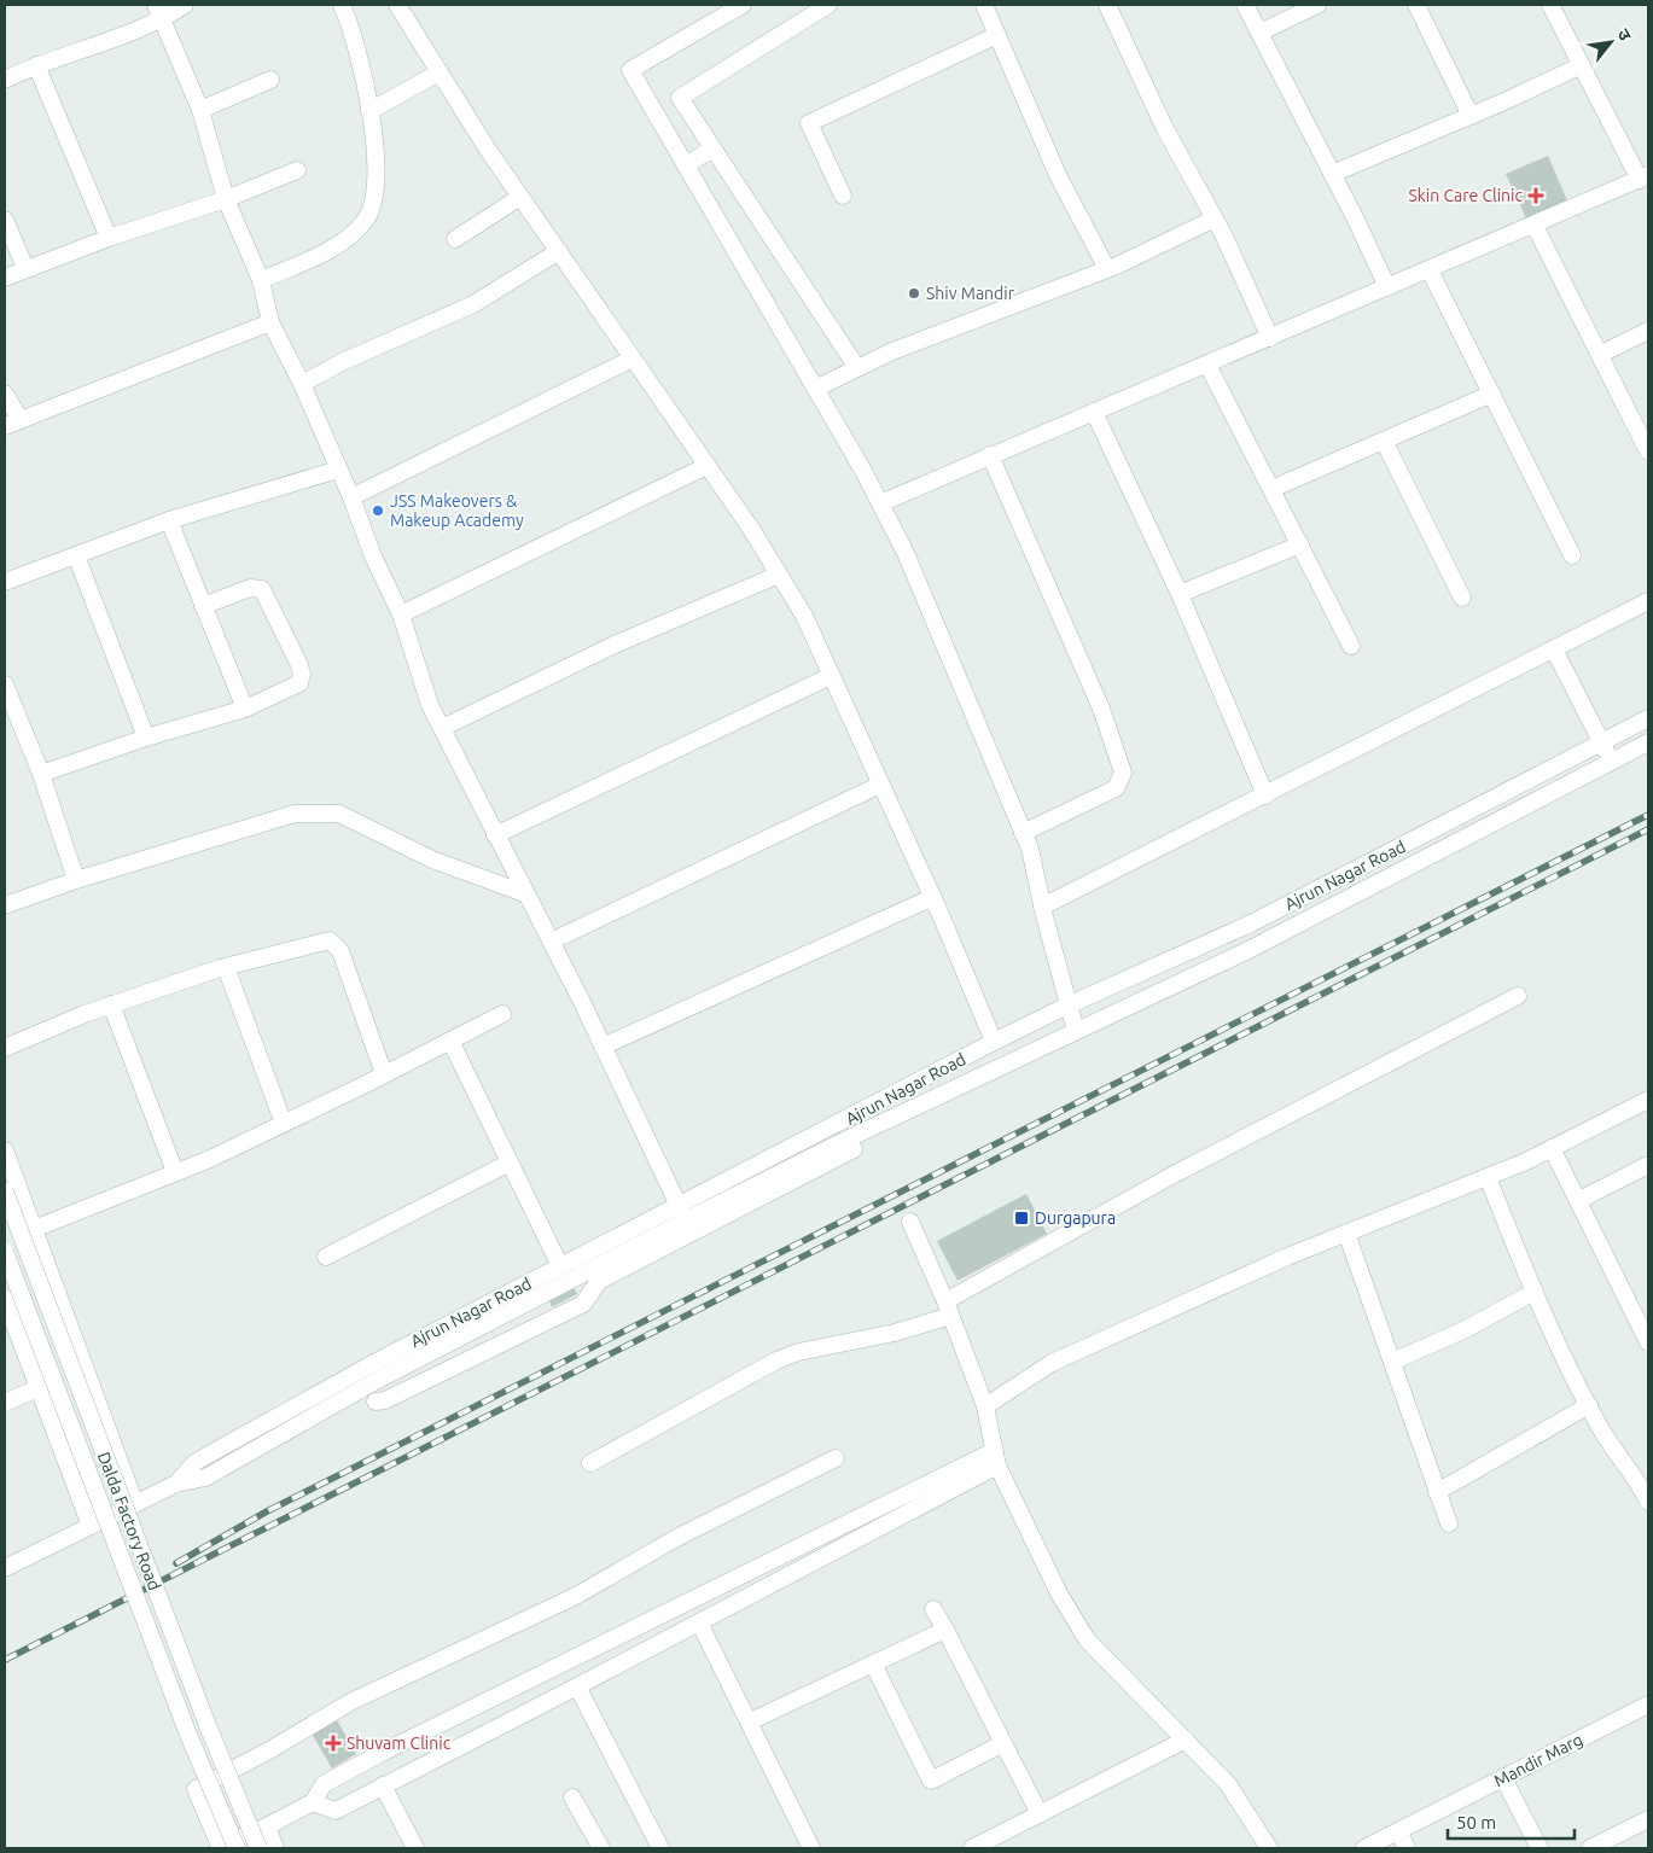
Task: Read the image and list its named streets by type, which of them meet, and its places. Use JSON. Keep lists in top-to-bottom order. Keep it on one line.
{"streets":{"street":["Ajrun Nagar Road","Dalda Factory Road","Mandir Marg"]},"places":{"health":["Skin Care Clinic","Shuvam Clinic"],"other":["Shiv Mandir","JSS Makeovers & Makeup Academy"],"transit":["Durgapura"]},"scale_bar":"50 m","north":"top right"}
